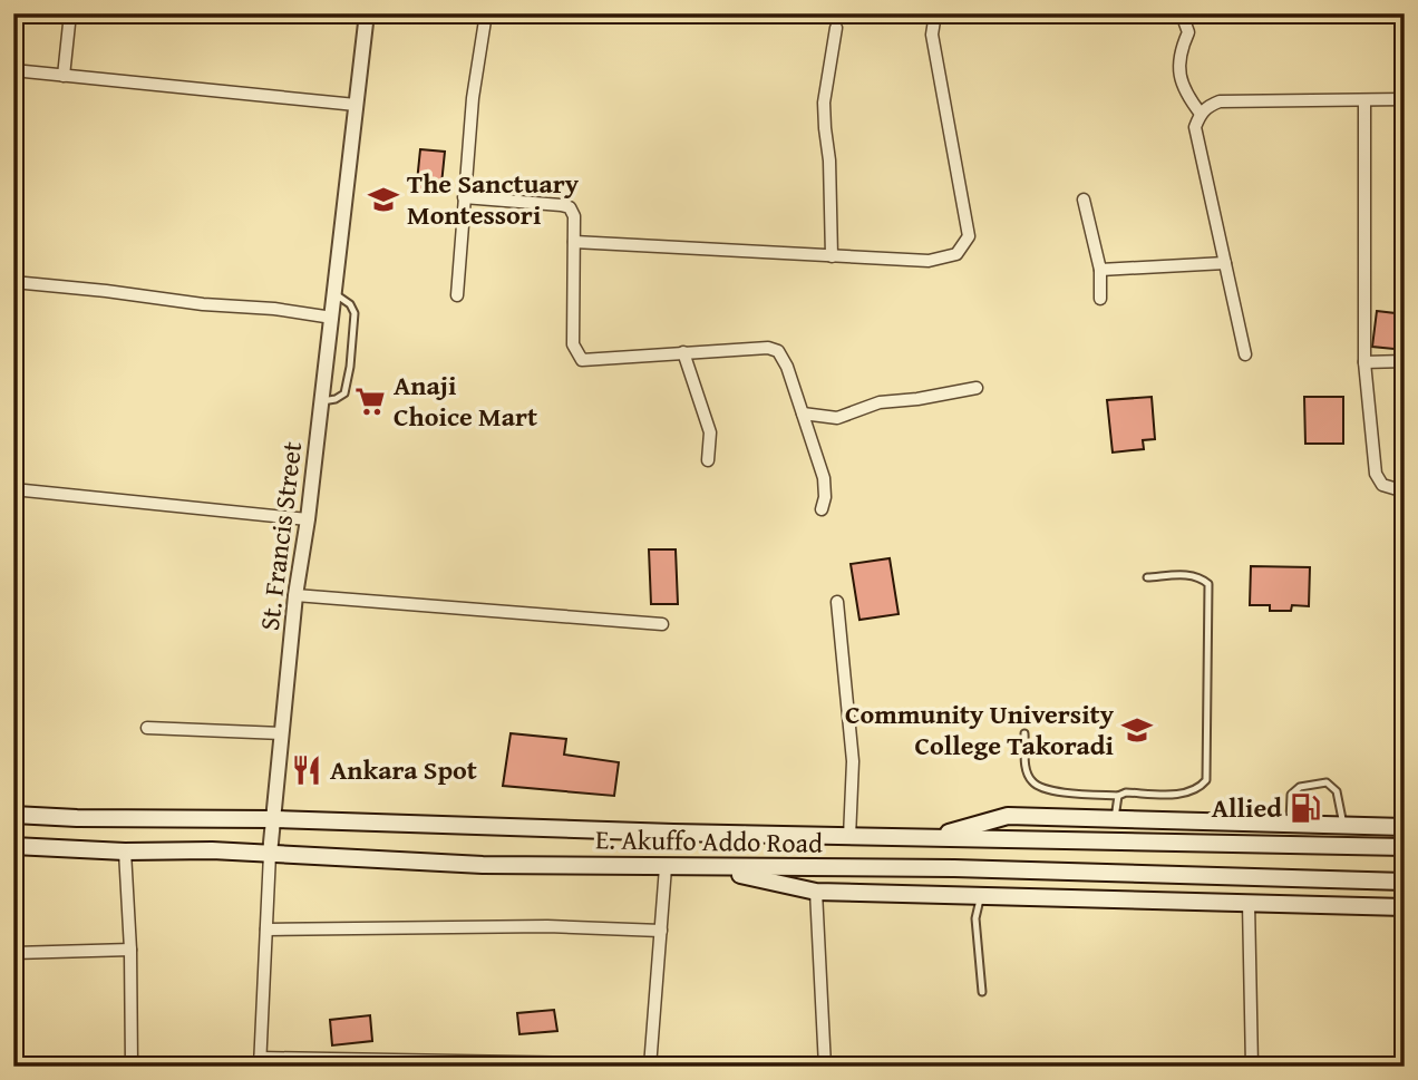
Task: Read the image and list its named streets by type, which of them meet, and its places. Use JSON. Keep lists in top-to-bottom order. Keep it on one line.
{"streets":{"main road":["E. Akuffo Addo Road"],"street":["St. Francis Street"]},"crossings":[["St. Francis Street","E. Akuffo Addo Road"]],"places":{"school or university":["The Sanctuary Montessori","Community University College Takoradi"],"supermarket":["Anaji Choice Mart"],"restaurant":["Ankara Spot"],"fuel station":["Allied"]}}
